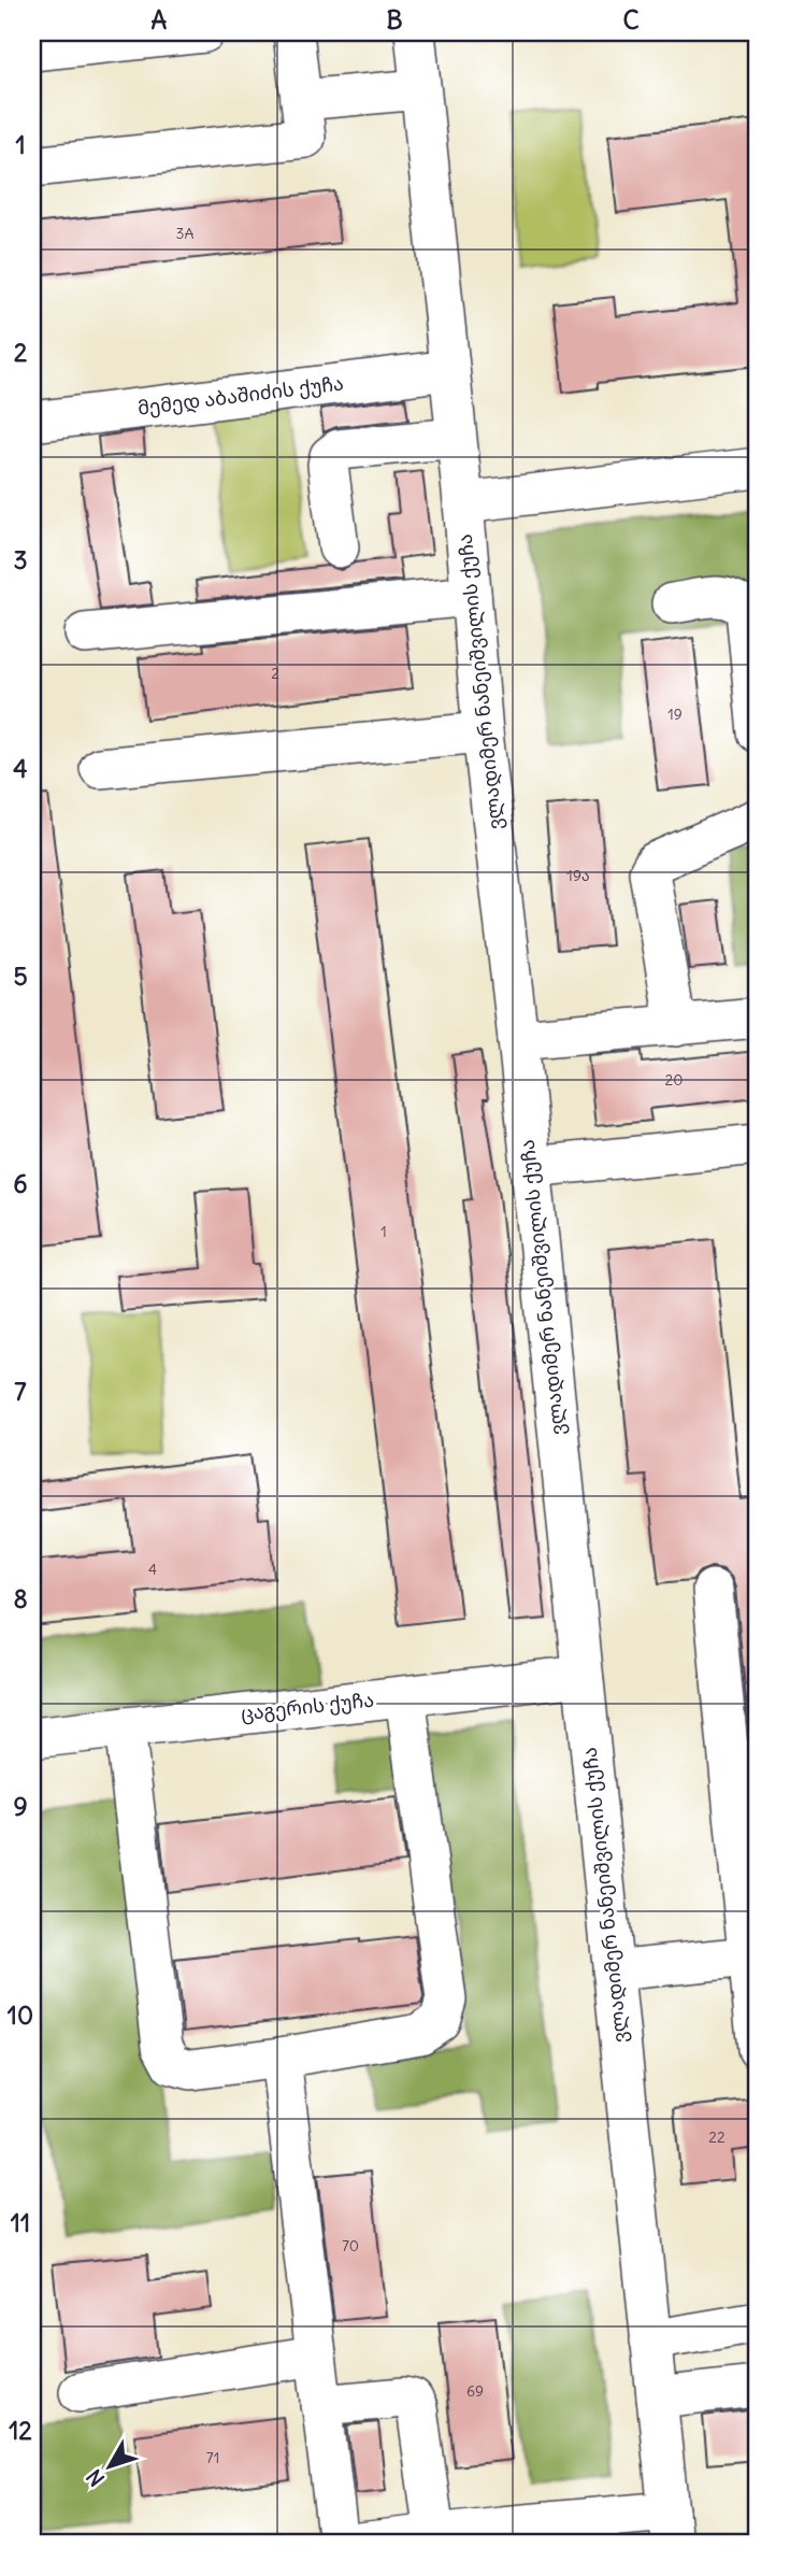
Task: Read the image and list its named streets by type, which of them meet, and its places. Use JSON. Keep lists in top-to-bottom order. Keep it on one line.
{"streets":{"street":["მემედ აბაშიძის ქუჩა","ვლადიმერ ნანეიშვილის ქუჩა","ცაგერის ქუჩა"]},"crossings":[["მემედ აბაშიძის ქუჩა","ვლადიმერ ნანეიშვილის ქუჩა"],["ვლადიმერ ნანეიშვილის ქუჩა","ცაგერის ქუჩა"]],"house_numbers":["3A","2","19","19ა","20","1","4","22","70","69","71"],"north":"bottom left","grid":{"columns":["A","B","C"],"rows":["1","2","3","4","5","6","7","8","9","10","11","12"]}}
